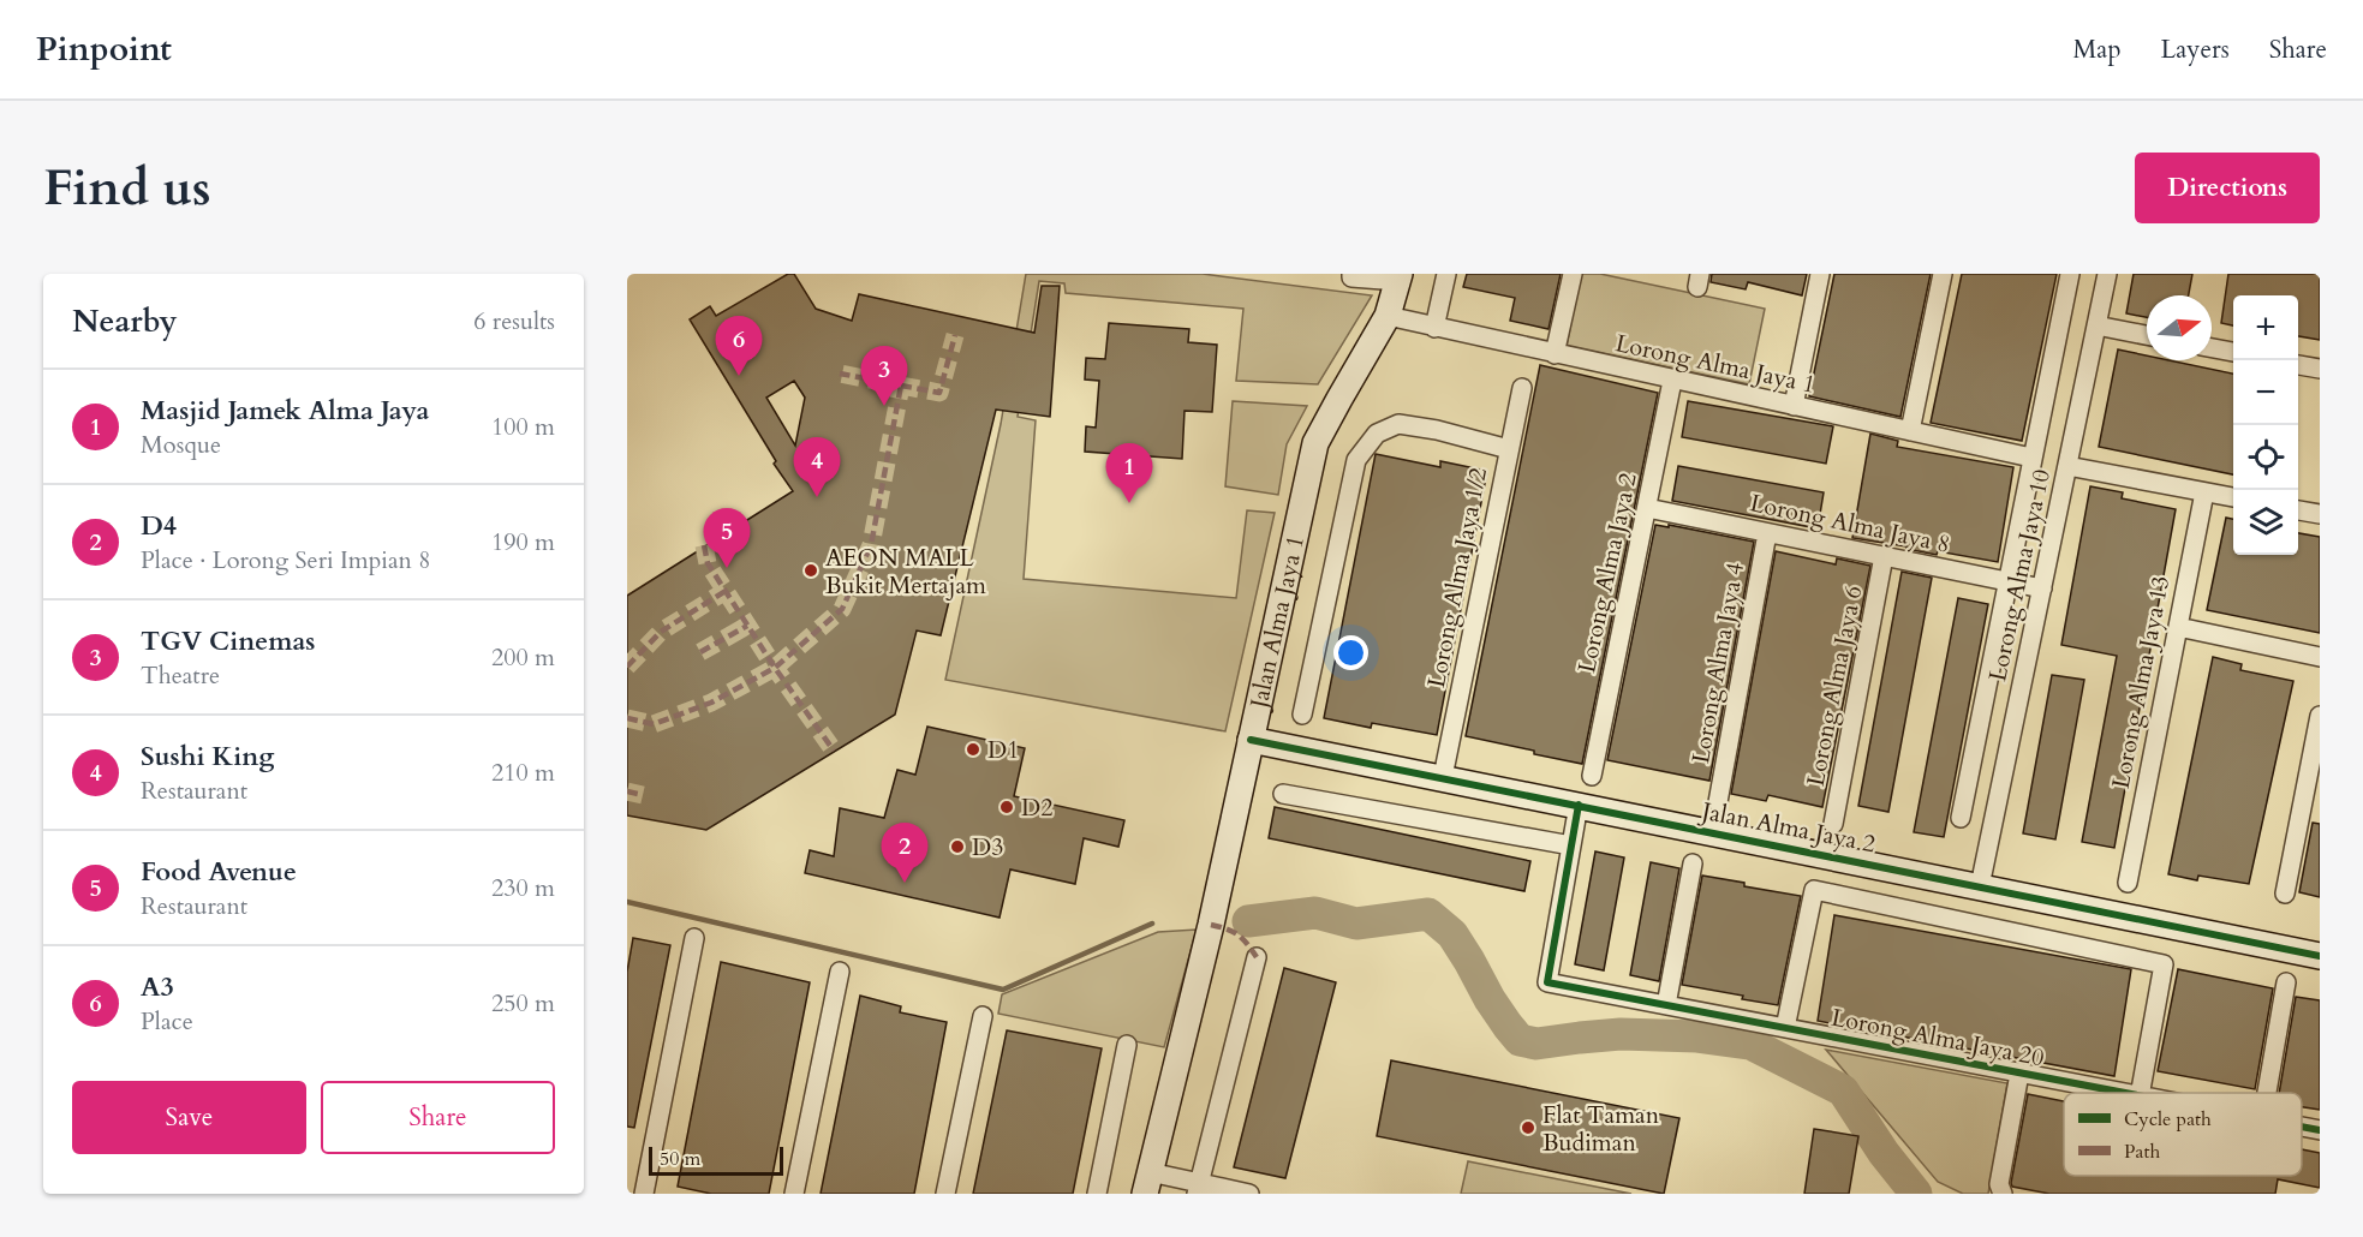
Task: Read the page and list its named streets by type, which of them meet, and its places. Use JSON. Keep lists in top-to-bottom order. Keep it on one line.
{"streets":{"street":["Lorong Alma Jaya 1","Lorong Alma Jaya 8","Lorong Alma Jaya 2","Lorong Alma Jaya 10","Lorong Alma Jaya 1/2","Jalan Alma Jaya 1","Lorong Alma Jaya 4","Lorong Alma Jaya 13","Lorong Alma Jaya 6","Jalan Alma Jaya 2","Lorong Alma Jaya 20"]},"crossings":[["Lorong Alma Jaya 1","Lorong Alma Jaya 2"],["Lorong Alma Jaya 1","Lorong Alma Jaya 10"],["Lorong Alma Jaya 1","Jalan Alma Jaya 1"],["Lorong Alma Jaya 8","Lorong Alma Jaya 2"],["Lorong Alma Jaya 8","Lorong Alma Jaya 10"],["Lorong Alma Jaya 8","Lorong Alma Jaya 4"],["Lorong Alma Jaya 8","Lorong Alma Jaya 6"],["Lorong Alma Jaya 10","Jalan Alma Jaya 2"],["Lorong Alma Jaya 1/2","Jalan Alma Jaya 2"],["Jalan Alma Jaya 1","Jalan Alma Jaya 2"]],"places":["AEON MALL Bukit Mertajam","D1","D2","D3","Flat Taman Budiman"],"legend":["Cycle path","Path"],"scale_bar":"50 m","north":"right","page":{"header":"Pinpoint","nav":["Map","Layers","Share"],"buttons":["Directions",["Save","Share"]],"title":"Find us","heading":["Nearby","6 results"],"map_buttons":["+","−"],"pins":["6","3","4","1","5","2"],"list":[{"mark":"1","name":"Masjid Jamek Alma Jaya","note":"Mosque","value":"100 m"},{"mark":"2","name":"D4","note":"Place · Lorong Seri Impian 8","value":"190 m"},{"mark":"3","name":"TGV Cinemas","note":"Theatre","value":"200 m"},{"mark":"4","name":"Sushi King","note":"Restaurant","value":"210 m"},{"mark":"5","name":"Food Avenue","note":"Restaurant","value":"230 m"},{"mark":"6","name":"A3","note":"Place","value":"250 m"}],"scale":"50 m"}}
